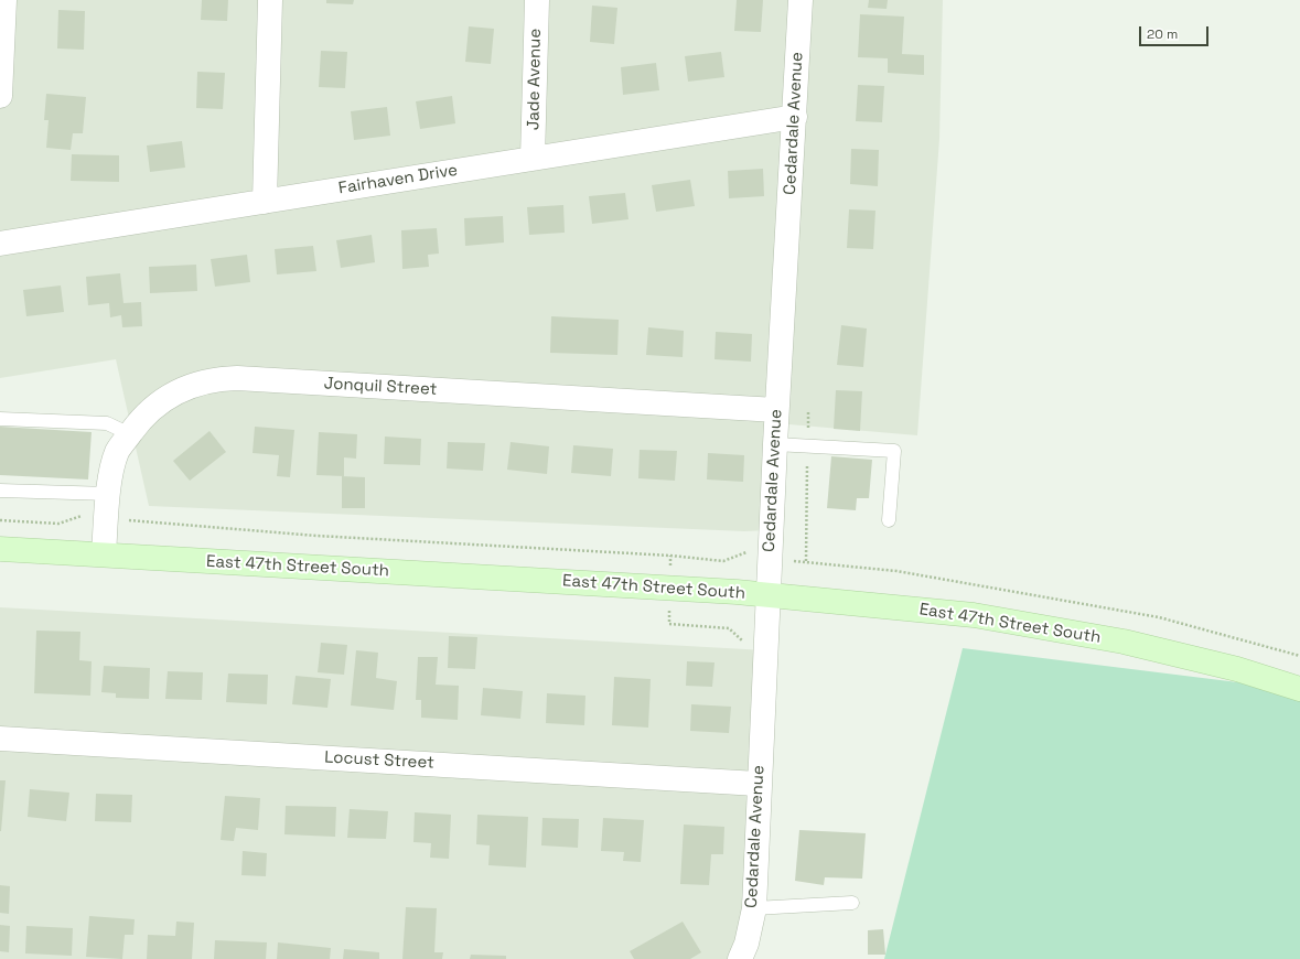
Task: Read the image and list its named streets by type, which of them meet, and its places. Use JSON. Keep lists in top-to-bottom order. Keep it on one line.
{"streets":{"main road":["East 47th Street South"],"street":["Jade Avenue","Cedardale Avenue","Fairhaven Drive","Jonquil Street","Locust Street"]},"crossings":[["Jade Avenue","Fairhaven Drive"],["Cedardale Avenue","Fairhaven Drive"],["Cedardale Avenue","Jonquil Street"],["Cedardale Avenue","East 47th Street South"],["Cedardale Avenue","Locust Street"],["Jonquil Street","East 47th Street South"]],"scale_bar":"20 m"}
